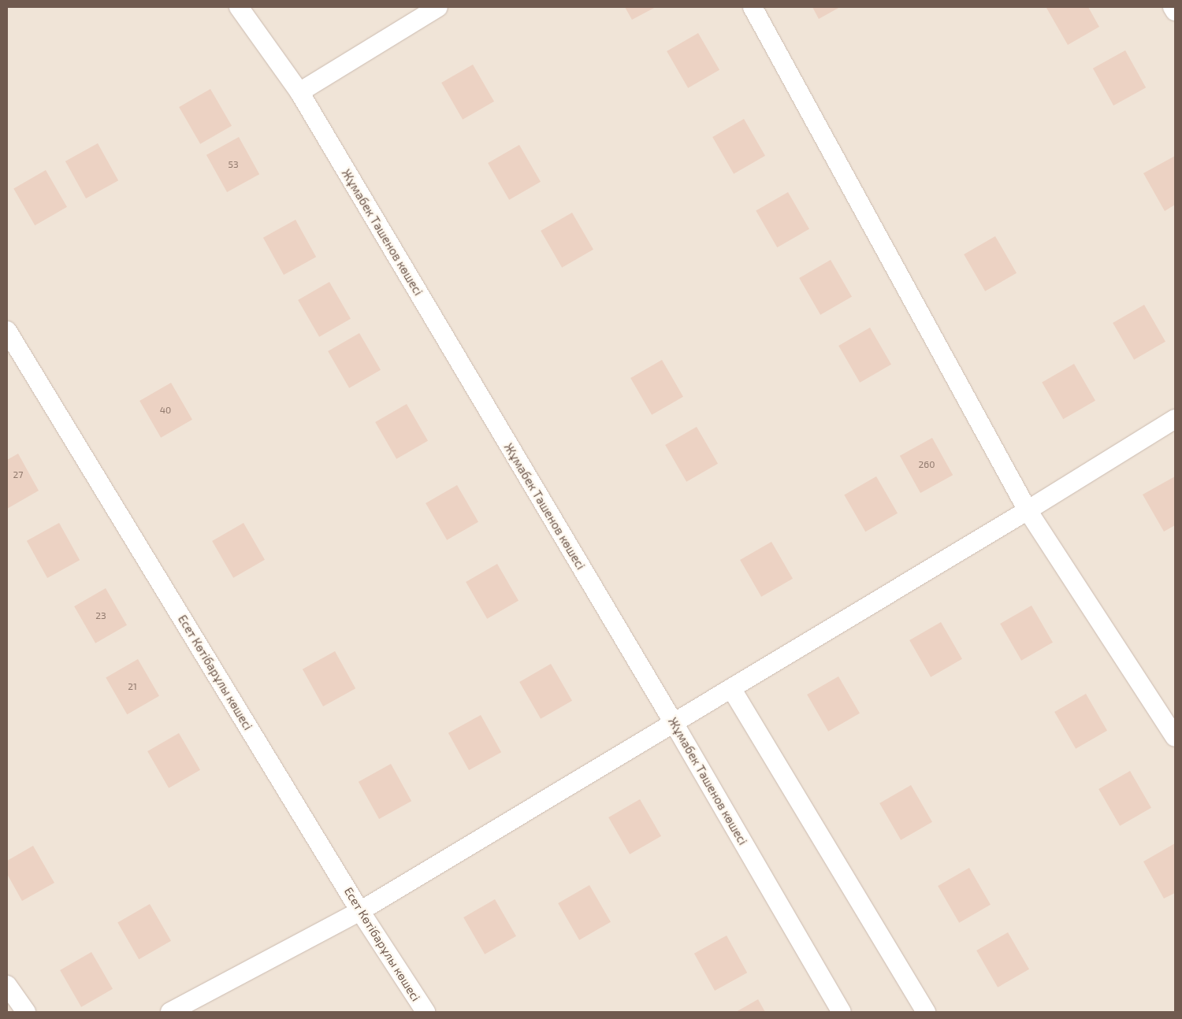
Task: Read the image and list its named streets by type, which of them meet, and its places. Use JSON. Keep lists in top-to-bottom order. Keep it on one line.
{"streets":{"street":["Жұмабек Тәшенов көшесі","Есет Көтібарұлы көшесі"]},"house_numbers":["53","40","260","27","23","21"]}
